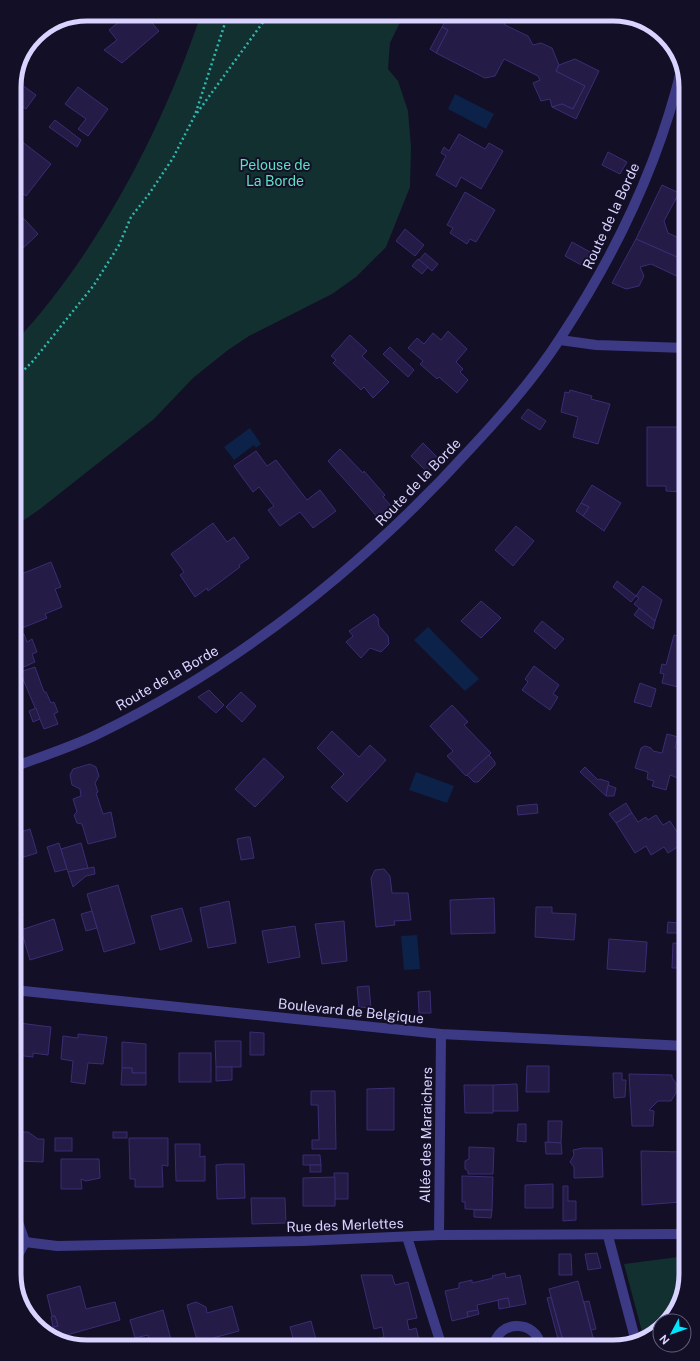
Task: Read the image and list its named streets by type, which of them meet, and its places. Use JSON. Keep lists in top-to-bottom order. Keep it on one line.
{"streets":{"street":["Route de la Borde","Boulevard de Belgique","Allée des Maraichers","Rue des Merlettes"]},"crossings":[["Boulevard de Belgique","Allée des Maraichers"],["Allée des Maraichers","Rue des Merlettes"]],"parks":["Pelouse de La Borde"],"north":"bottom left"}
